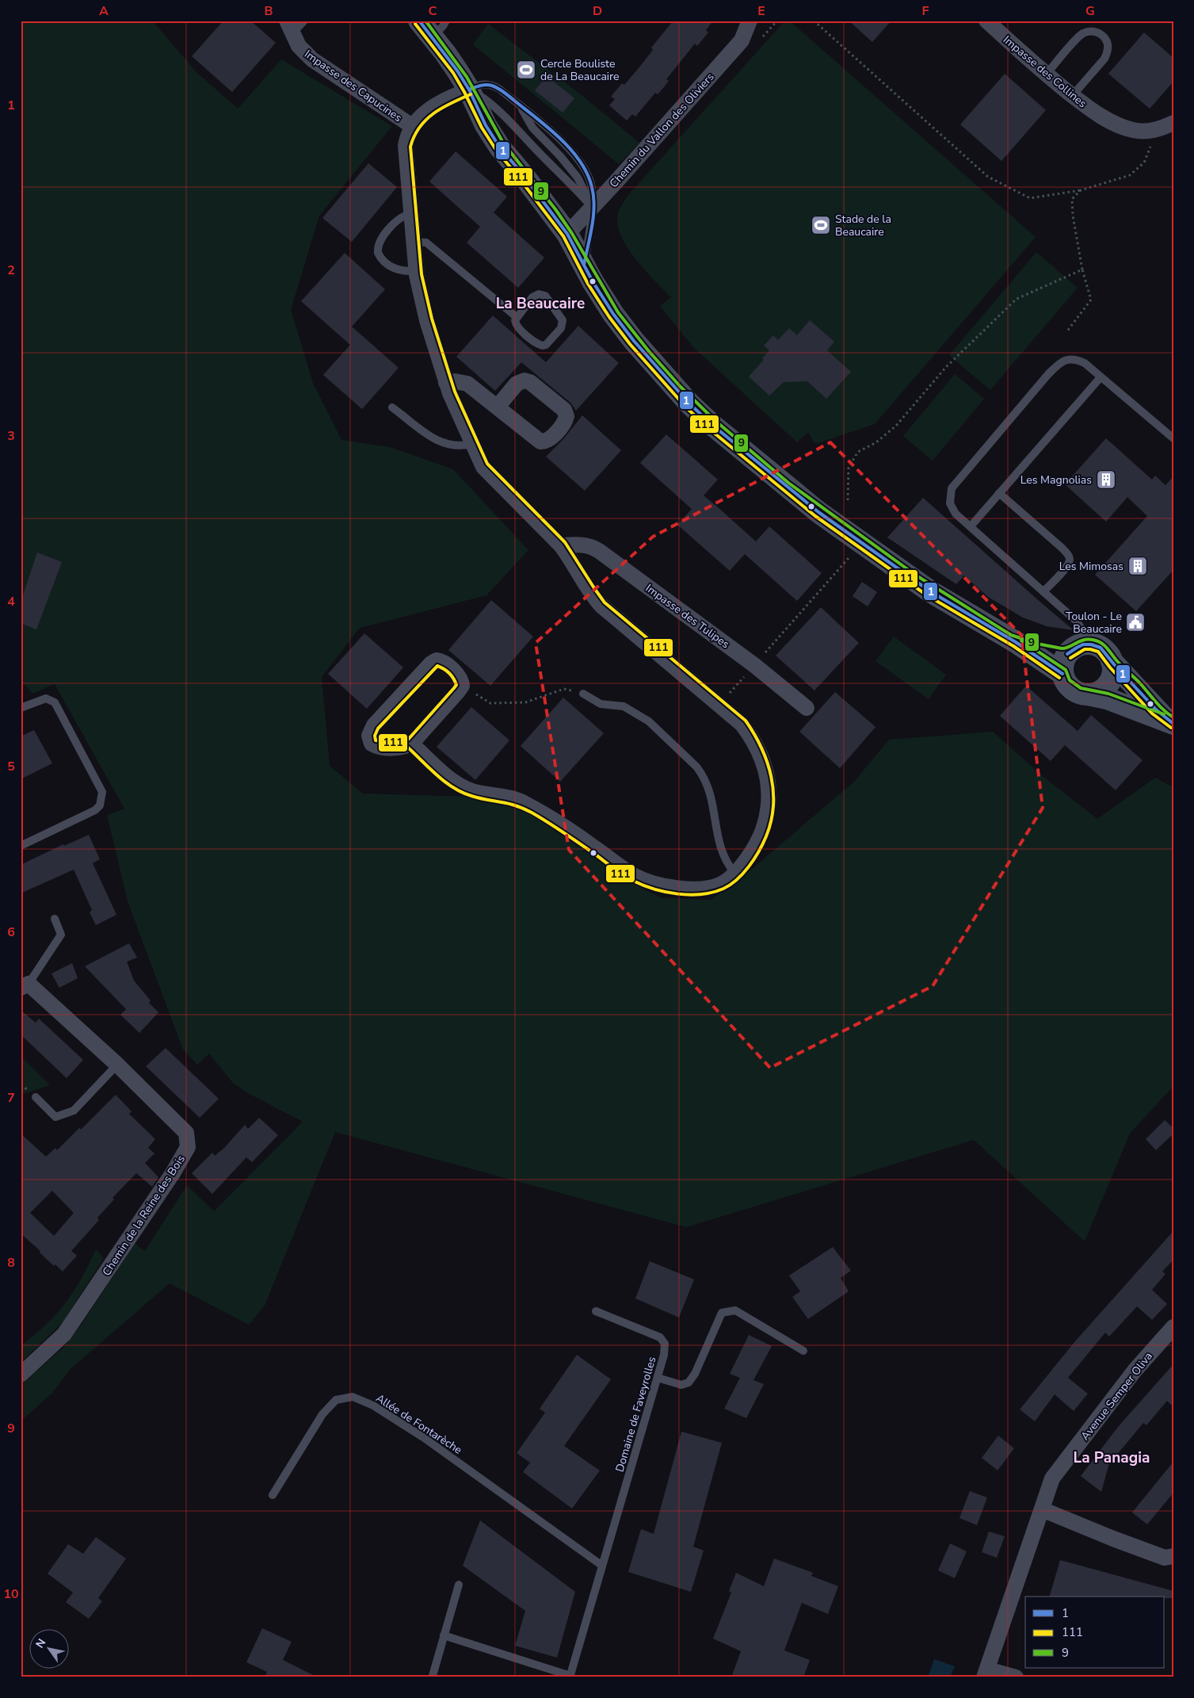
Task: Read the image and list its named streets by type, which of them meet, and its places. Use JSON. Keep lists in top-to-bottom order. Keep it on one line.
{"streets":{"street":["Impasse des Collines","Impasse des Capucines","Chemin du Vallon des Oliviers","Impasse des Tulipes","Chemin de la Reine des Bois","Avenue Semper Oliva"],"lane":["Domaine de Faveyrolles","Allée de Fontarèche"]},"crossings":[["Domaine de Faveyrolles","Allée de Fontarèche"]],"districts":["La Beaucaire","La Panagia"],"places":{"sports":["Cercle Bouliste de La Beaucaire","Stade de la Beaucaire"],"building":["Les Magnolias","Les Mimosas"],"public building":["Toulon - Le Beaucaire"]},"lines":["transit line 1","transit line 9","transit line 111"],"legend":["1","111","9"],"north":"top left","grid":{"columns":["A","B","C","D","E","F","G"],"rows":["1","2","3","4","5","6","7","8","9","10"]}}
